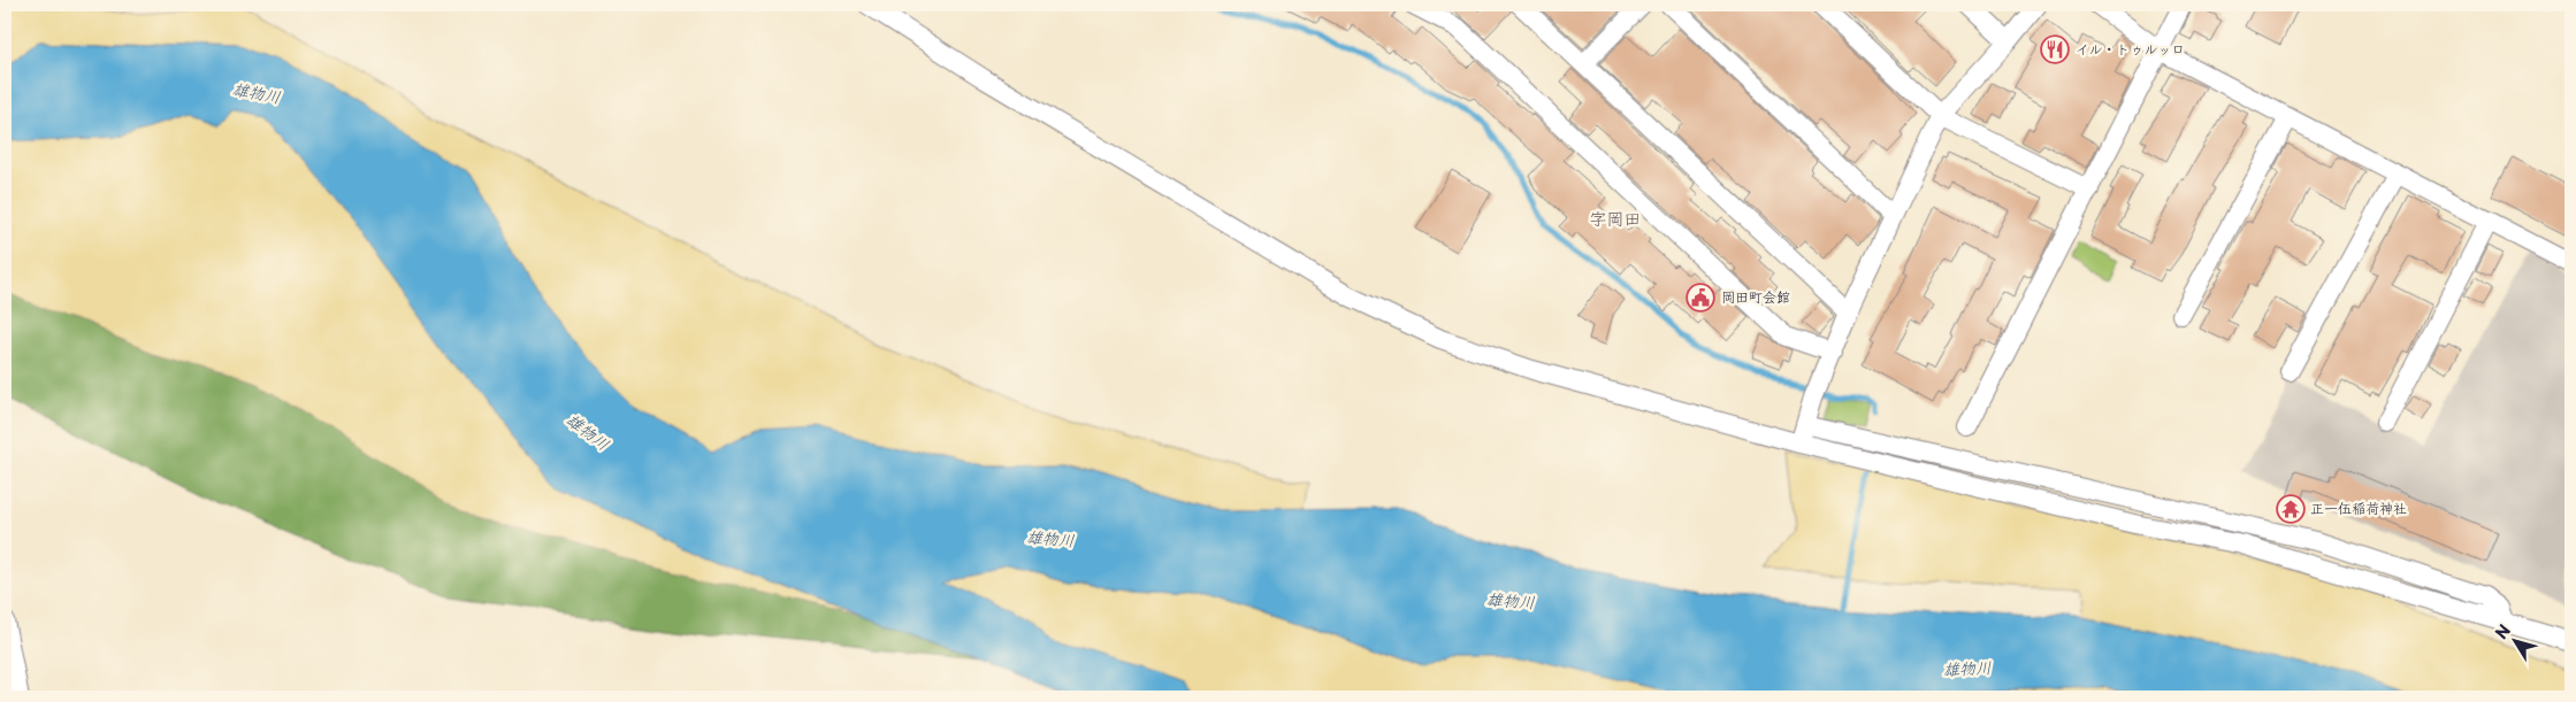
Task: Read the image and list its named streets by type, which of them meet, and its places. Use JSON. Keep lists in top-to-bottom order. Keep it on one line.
{"districts":["字岡田"],"water":["雄物川"],"places":{"restaurant":["イル・トゥルッロ"],"public building":["岡田町会館"],"temple":["正一伍稲荷神社"]},"north":"top left"}
